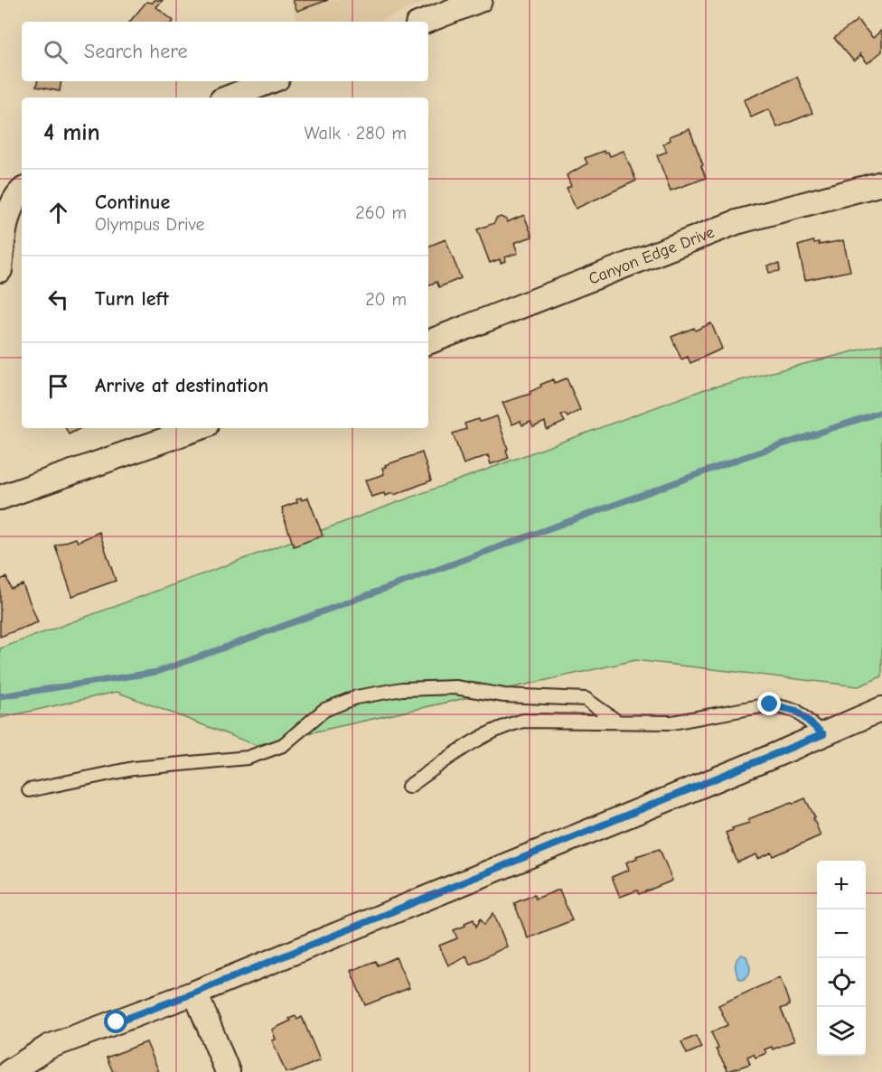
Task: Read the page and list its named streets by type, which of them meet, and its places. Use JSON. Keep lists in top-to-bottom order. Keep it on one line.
{"streets":{"street":["Canyon Edge Drive"]},"page":{"search":"Search here","heading":["4 min","Walk · 280 m"],"list":[["Continue","Olympus Drive","260 m"],["Turn left","20 m"],"Arrive at destination"],"map_buttons":["+","−"]}}
